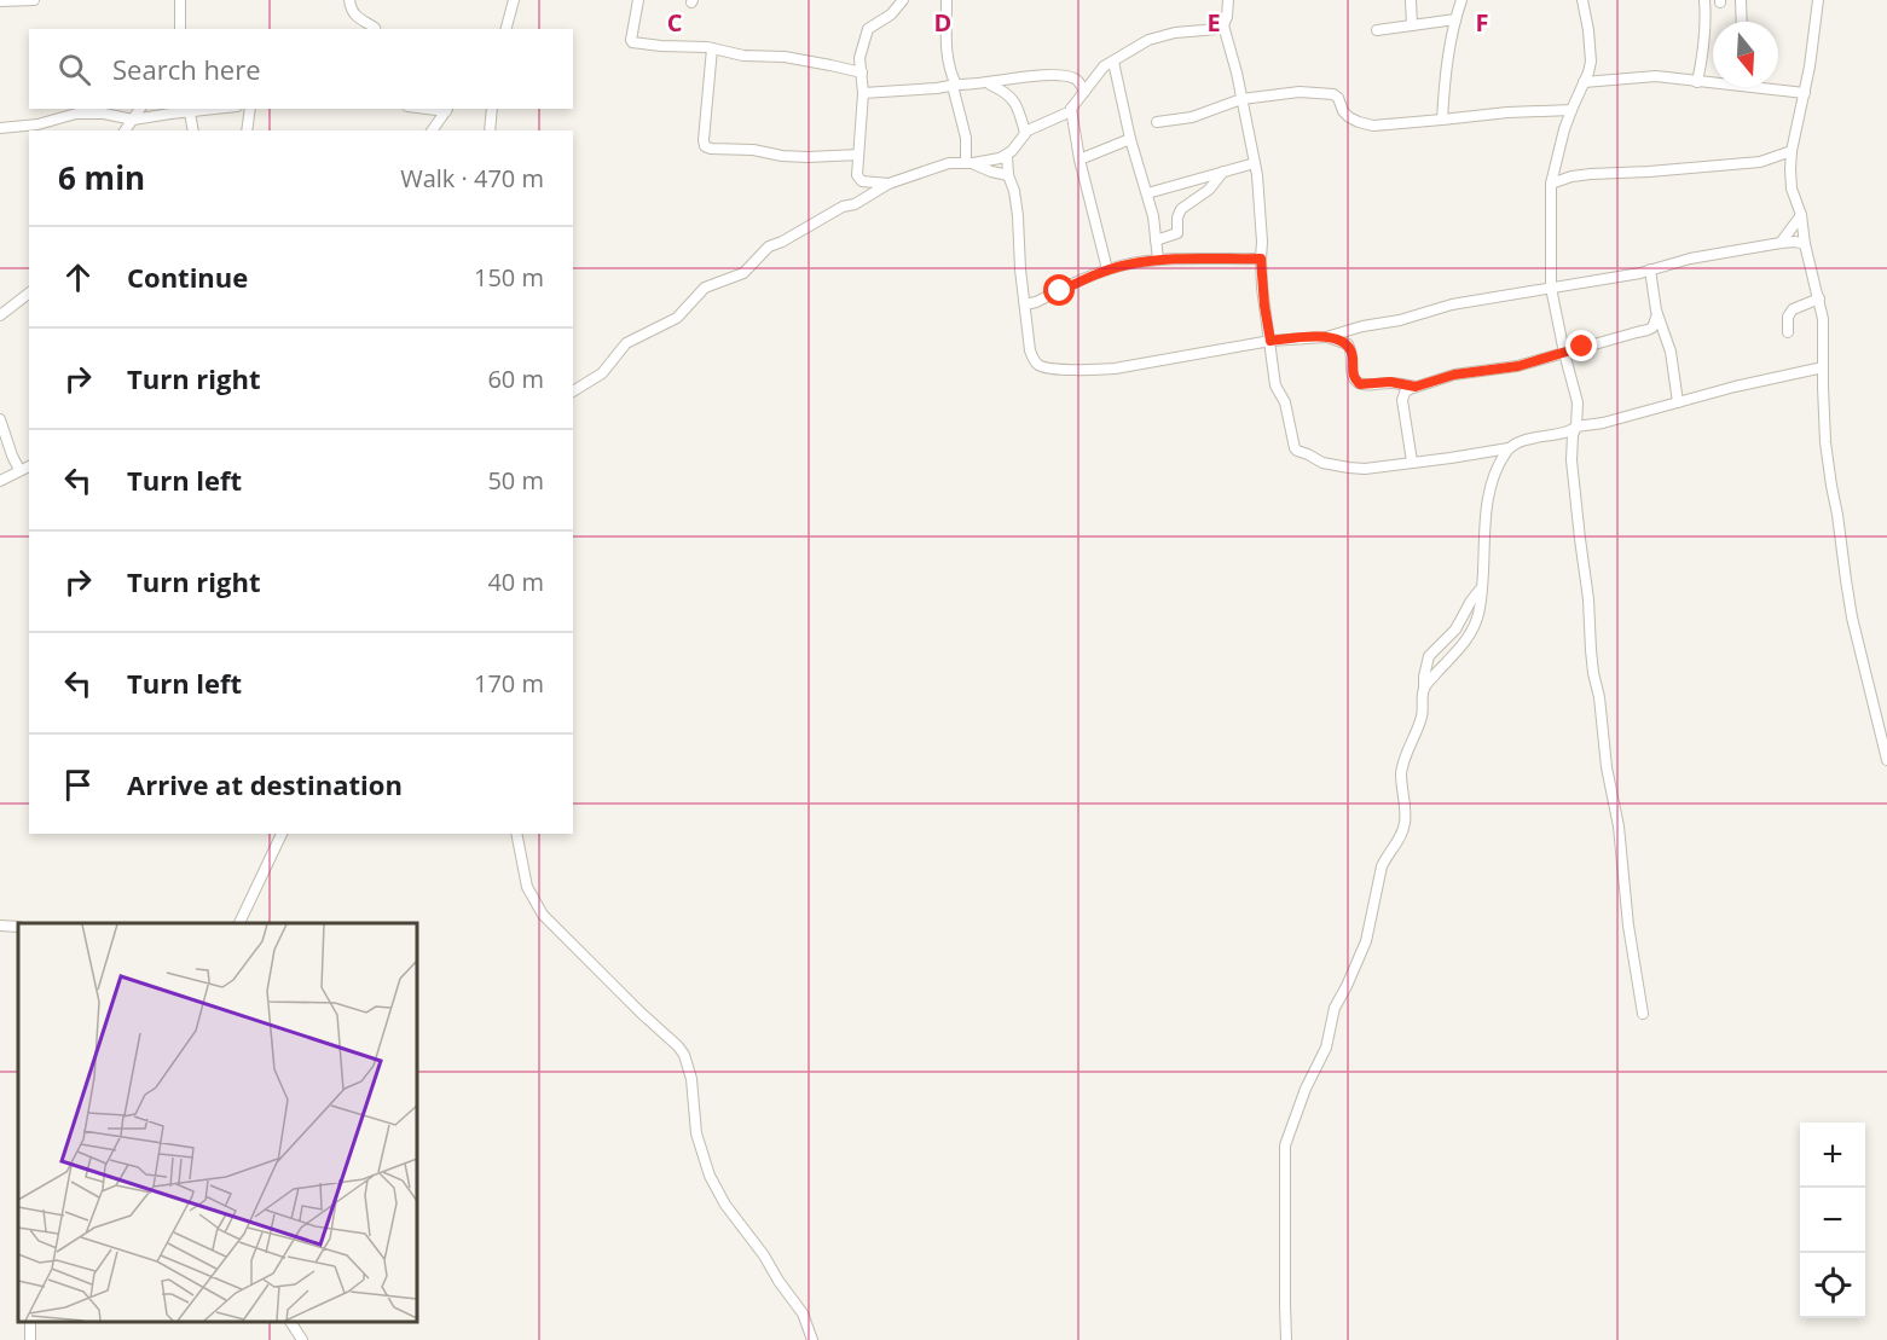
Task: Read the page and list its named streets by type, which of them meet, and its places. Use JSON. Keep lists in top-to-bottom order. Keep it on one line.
{"north":"bottom","page":{"search":"Search here","heading":["6 min","Walk · 470 m"],"list":[["Continue","150 m"],["Turn right","60 m"],["Turn left","50 m"],["Turn right","40 m"],["Turn left","170 m"],"Arrive at destination"],"map_buttons":["+","−"]},"grid":{"columns":["C","D","E","F"]}}
